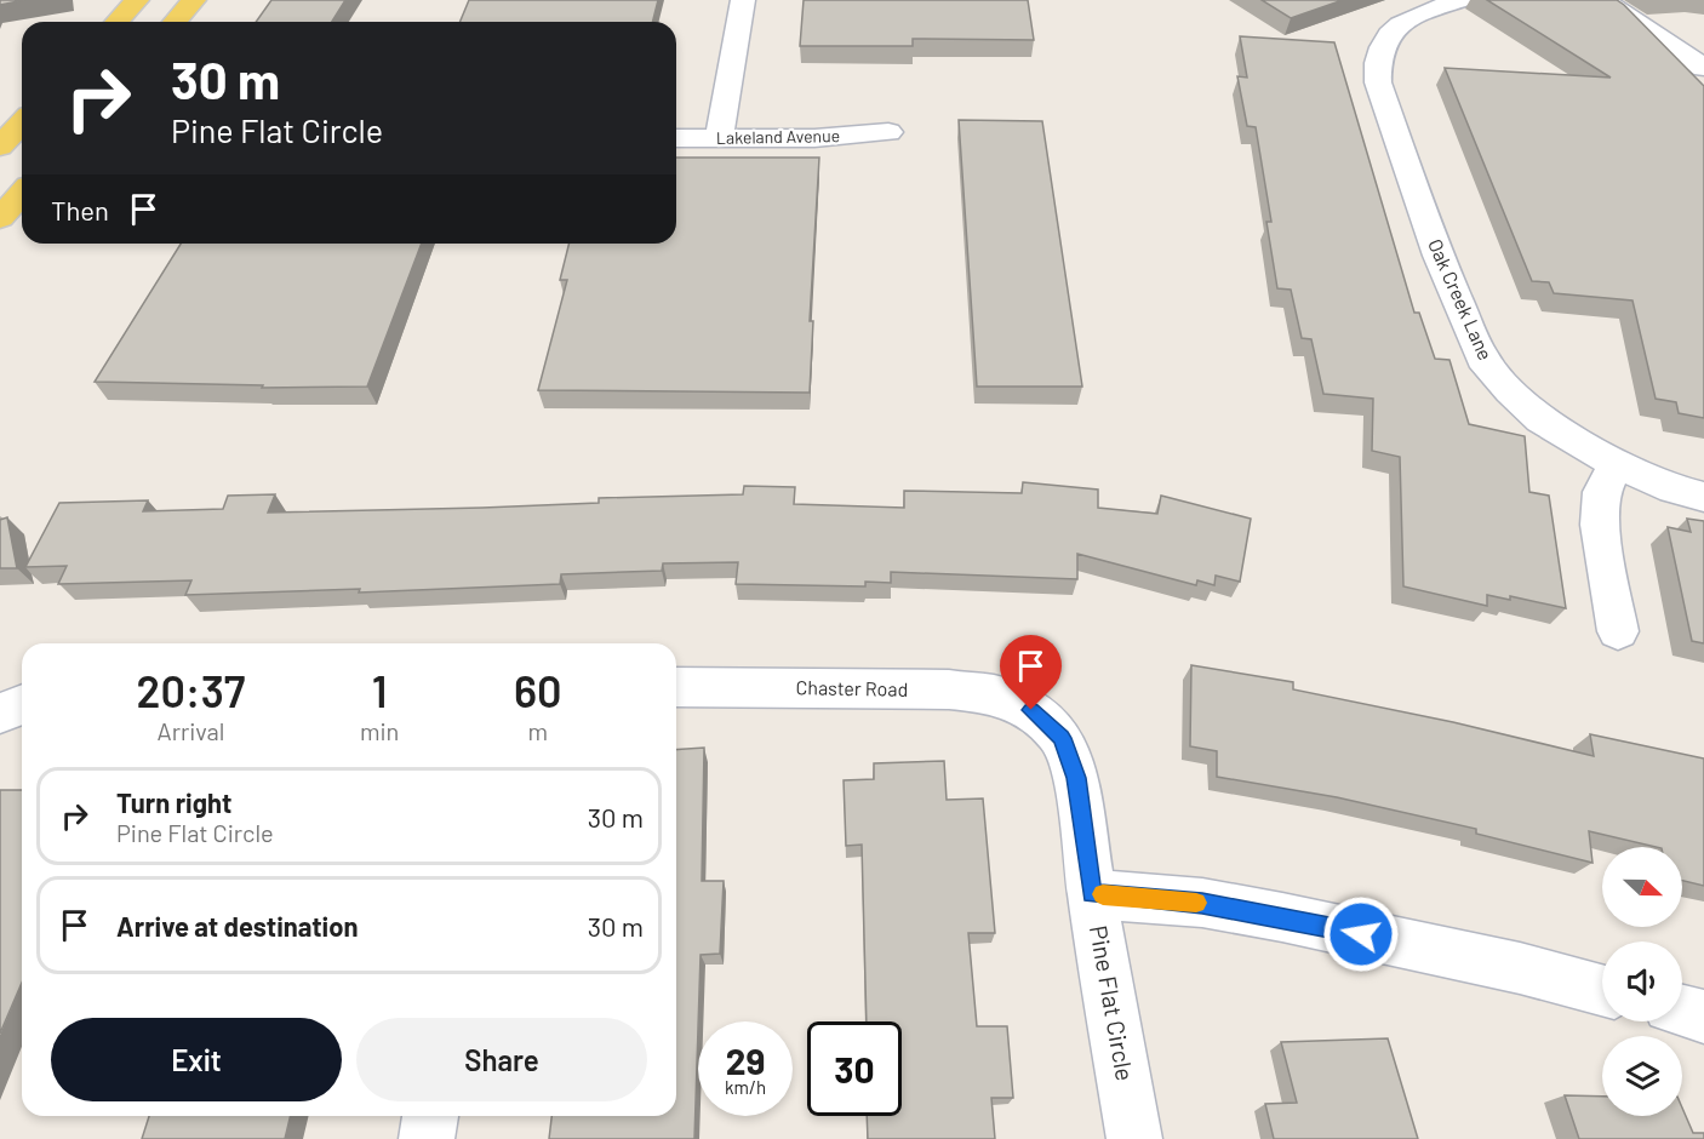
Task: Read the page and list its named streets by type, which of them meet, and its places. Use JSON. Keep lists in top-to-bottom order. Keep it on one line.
{"streets":{"street":["Lakeland Avenue","Oak Creek Lane","Chaster Road","Pine Flat Circle"]},"crossings":[["Chaster Road","Pine Flat Circle"]],"north":"right","page":{"turn":["30 m","Pine Flat Circle"],"then":"Then","eta":["20:37","Arrival","1","min","60","m"],"list":[{"name":"Turn right","note":"Pine Flat Circle","value":"30 m"},{"name":"Arrive at destination","value":"30 m"}],"buttons":["Exit","Share"],"speed":"29 km/h","limit":"30"}}
